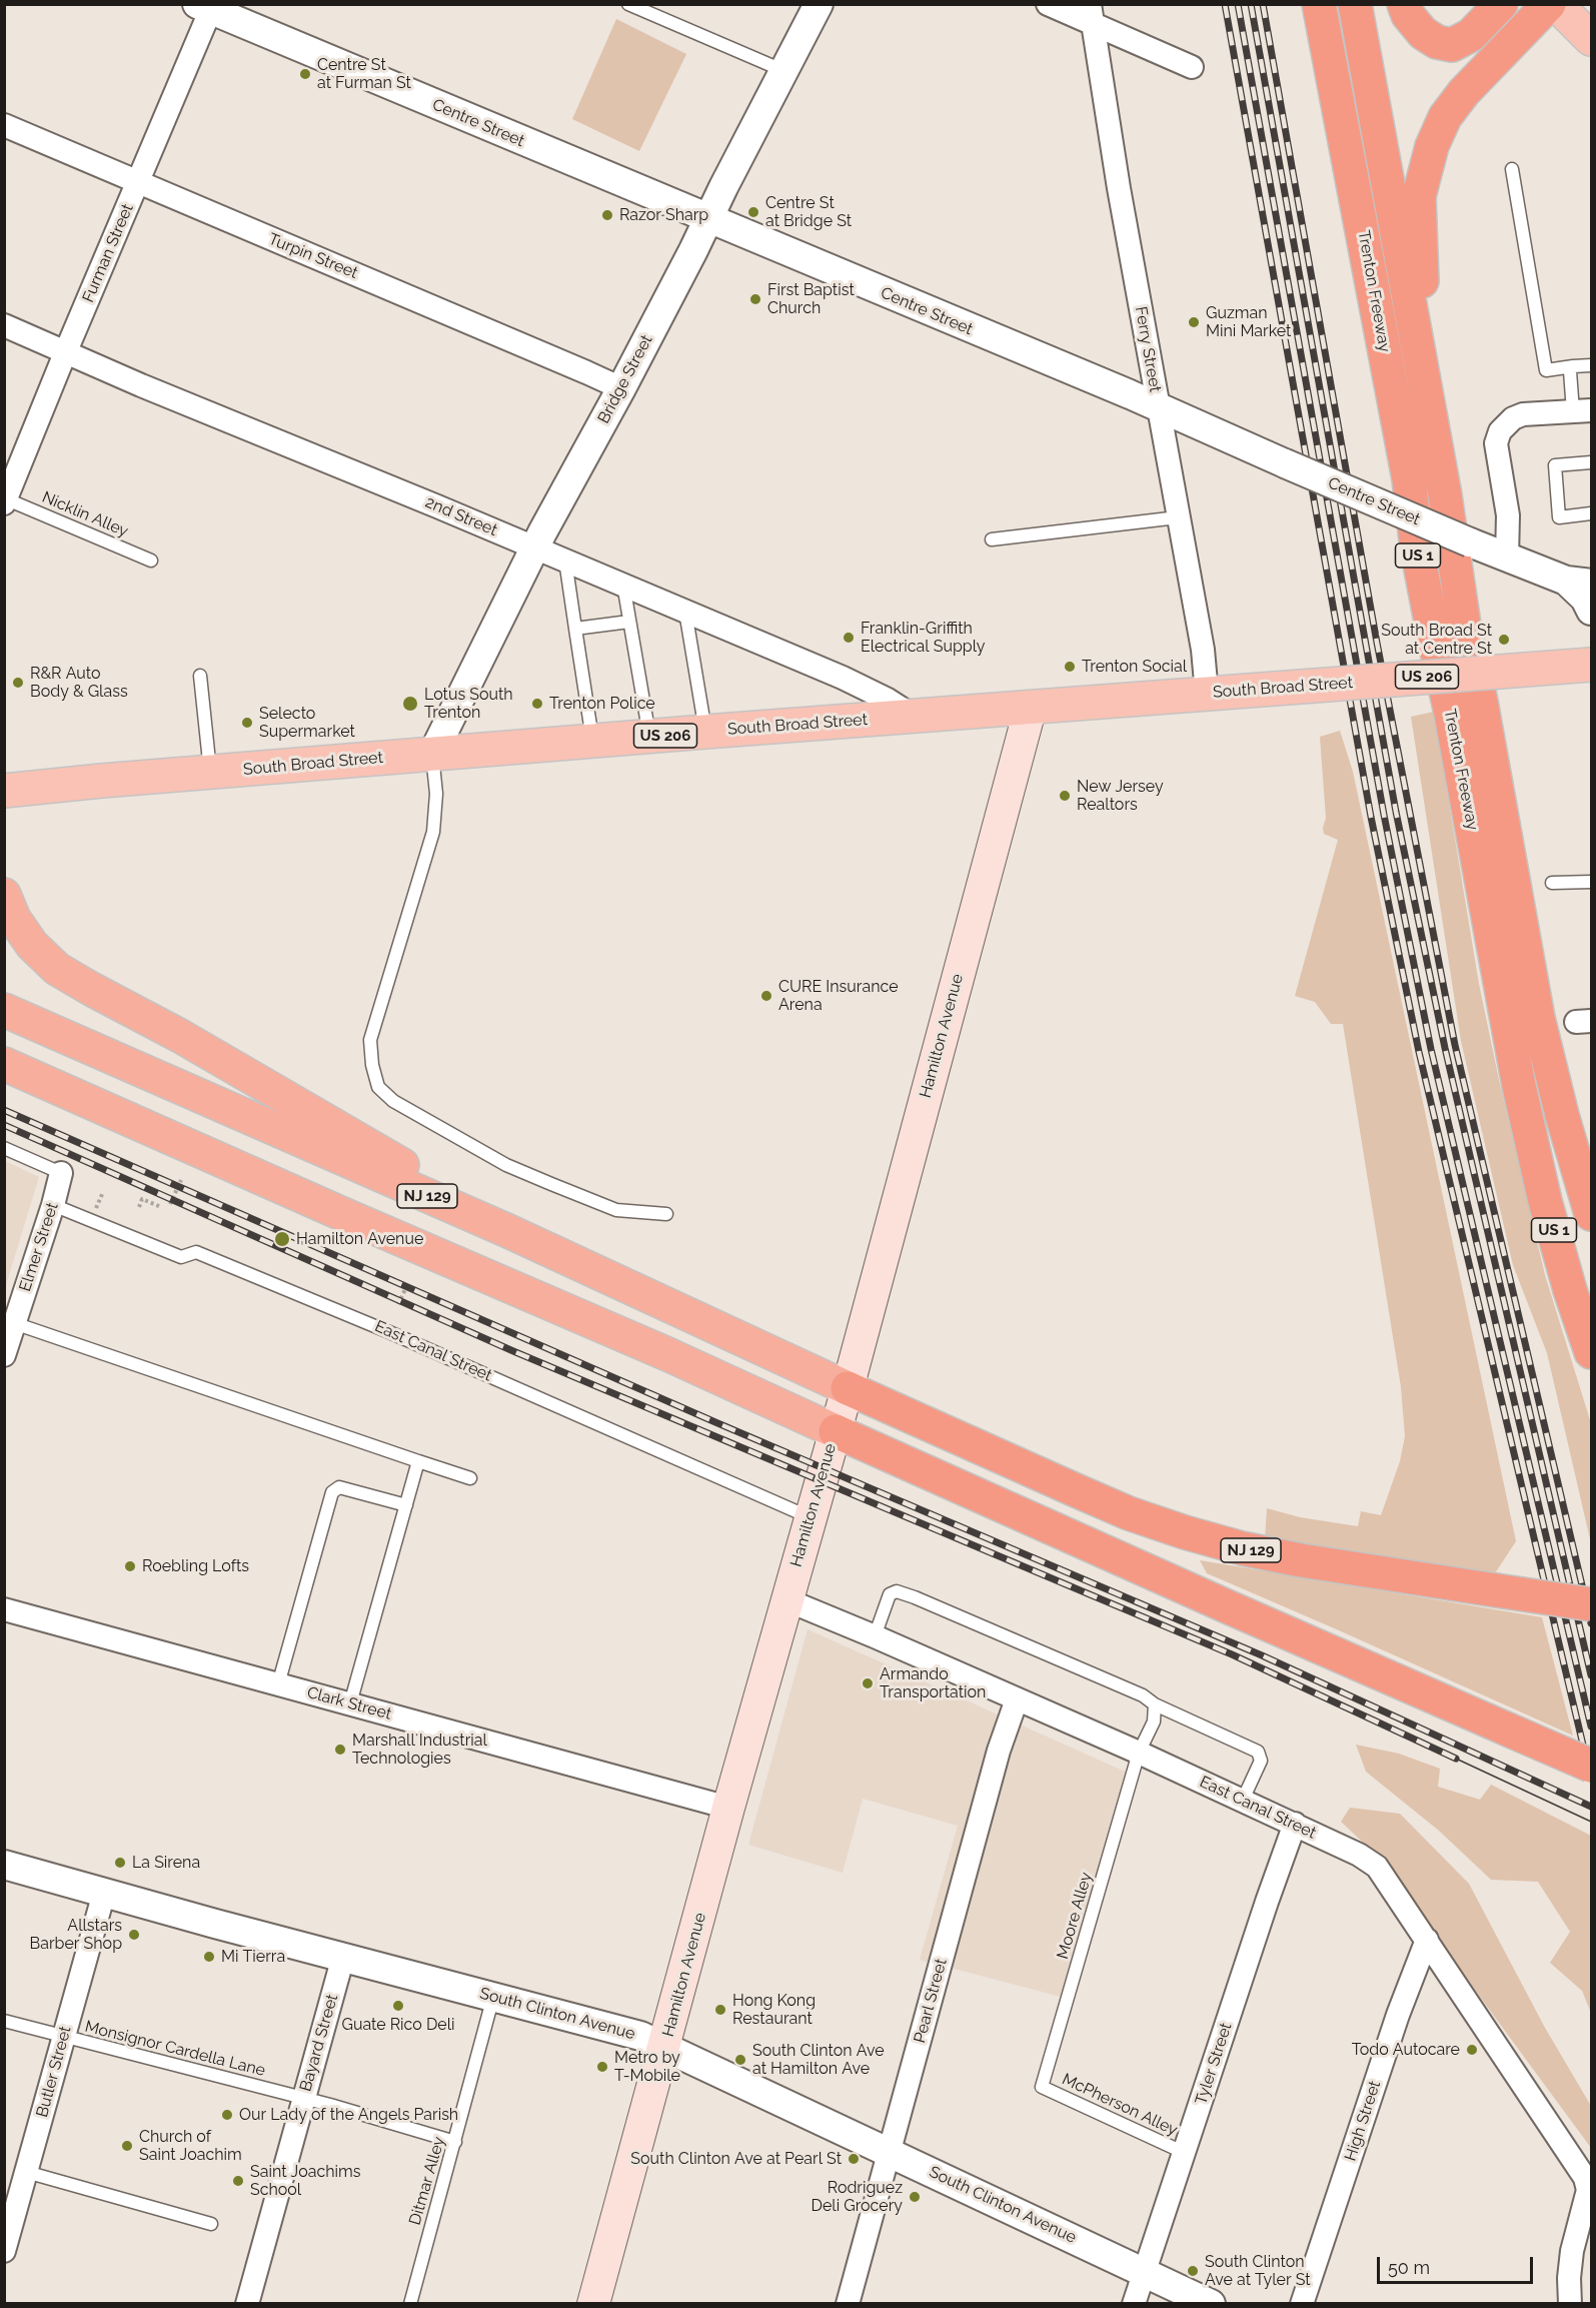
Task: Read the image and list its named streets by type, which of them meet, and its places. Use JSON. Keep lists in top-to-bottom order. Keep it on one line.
{"streets":{"highway":["Trenton Freeway","US 1","NJ 129"],"main road":["US 206","South Broad Street","Hamilton Avenue"],"street":["Centre Street","Furman Street","Turpin Street","Ferry Street","Bridge Street","2nd Street","Elmer Street","East Canal Street","Clark Street","Pearl Street","South Clinton Avenue","Bayard Street","Tyler Street","Butler Street","High Street"],"lane":["Nicklin Alley","Moore Alley","Monsignor Cardella Lane","McPherson Alley","Ditmar Alley"]},"crossings":[["Centre Street","Furman Street"],["Centre Street","Ferry Street"],["Centre Street","Bridge Street"],["Furman Street","Turpin Street"],["Furman Street","Nicklin Alley"],["Furman Street","2nd Street"],["Turpin Street","Bridge Street"],["Ferry Street","South Broad Street"],["Bridge Street","2nd Street"],["Bridge Street","South Broad Street"],["2nd Street","South Broad Street"],["South Broad Street","Hamilton Avenue"],["Hamilton Avenue","NJ 129"],["Hamilton Avenue","East Canal Street"],["Hamilton Avenue","Clark Street"],["Hamilton Avenue","South Clinton Avenue"],["Elmer Street","East Canal Street"],["East Canal Street","Moore Alley"],["East Canal Street","Pearl Street"],["East Canal Street","Tyler Street"],["East Canal Street","High Street"],["Moore Alley","McPherson Alley"],["Pearl Street","South Clinton Avenue"],["South Clinton Avenue","Bayard Street"],["South Clinton Avenue","Tyler Street"],["South Clinton Avenue","Butler Street"],["South Clinton Avenue","Ditmar Alley"],["Bayard Street","Monsignor Cardella Lane"],["Monsignor Cardella Lane","Butler Street"],["Monsignor Cardella Lane","Ditmar Alley"],["Tyler Street","McPherson Alley"]],"places":["Centre St at Furman St","Centre St at Bridge St","Razor Sharp","First Baptist Church","Guzman Mini Market","Franklin-Griffith Electrical Supply","South Broad St at Centre St","Trenton Social","R&R Auto Body & Glass","Lotus South Trenton","Trenton Police","Selecto Supermarket","New Jersey Realtors","CURE Insurance Arena","Hamilton Avenue","Roebling Lofts","Armando Transportation","Marshall Industrial Technologies","La Sirena","Allstars Barber Shop","Mi Tierra","Guate Rico Deli","Hong Kong Restaurant","Todo Autocare","South Clinton Ave at Hamilton Ave","Metro by T-Mobile","Our Lady of the Angels Parish","Church of Saint Joachim","South Clinton Ave at Pearl St","Saint Joachims School","Rodriguez Deli Grocery","South Clinton Ave at Tyler St"],"scale_bar":"50 m"}
